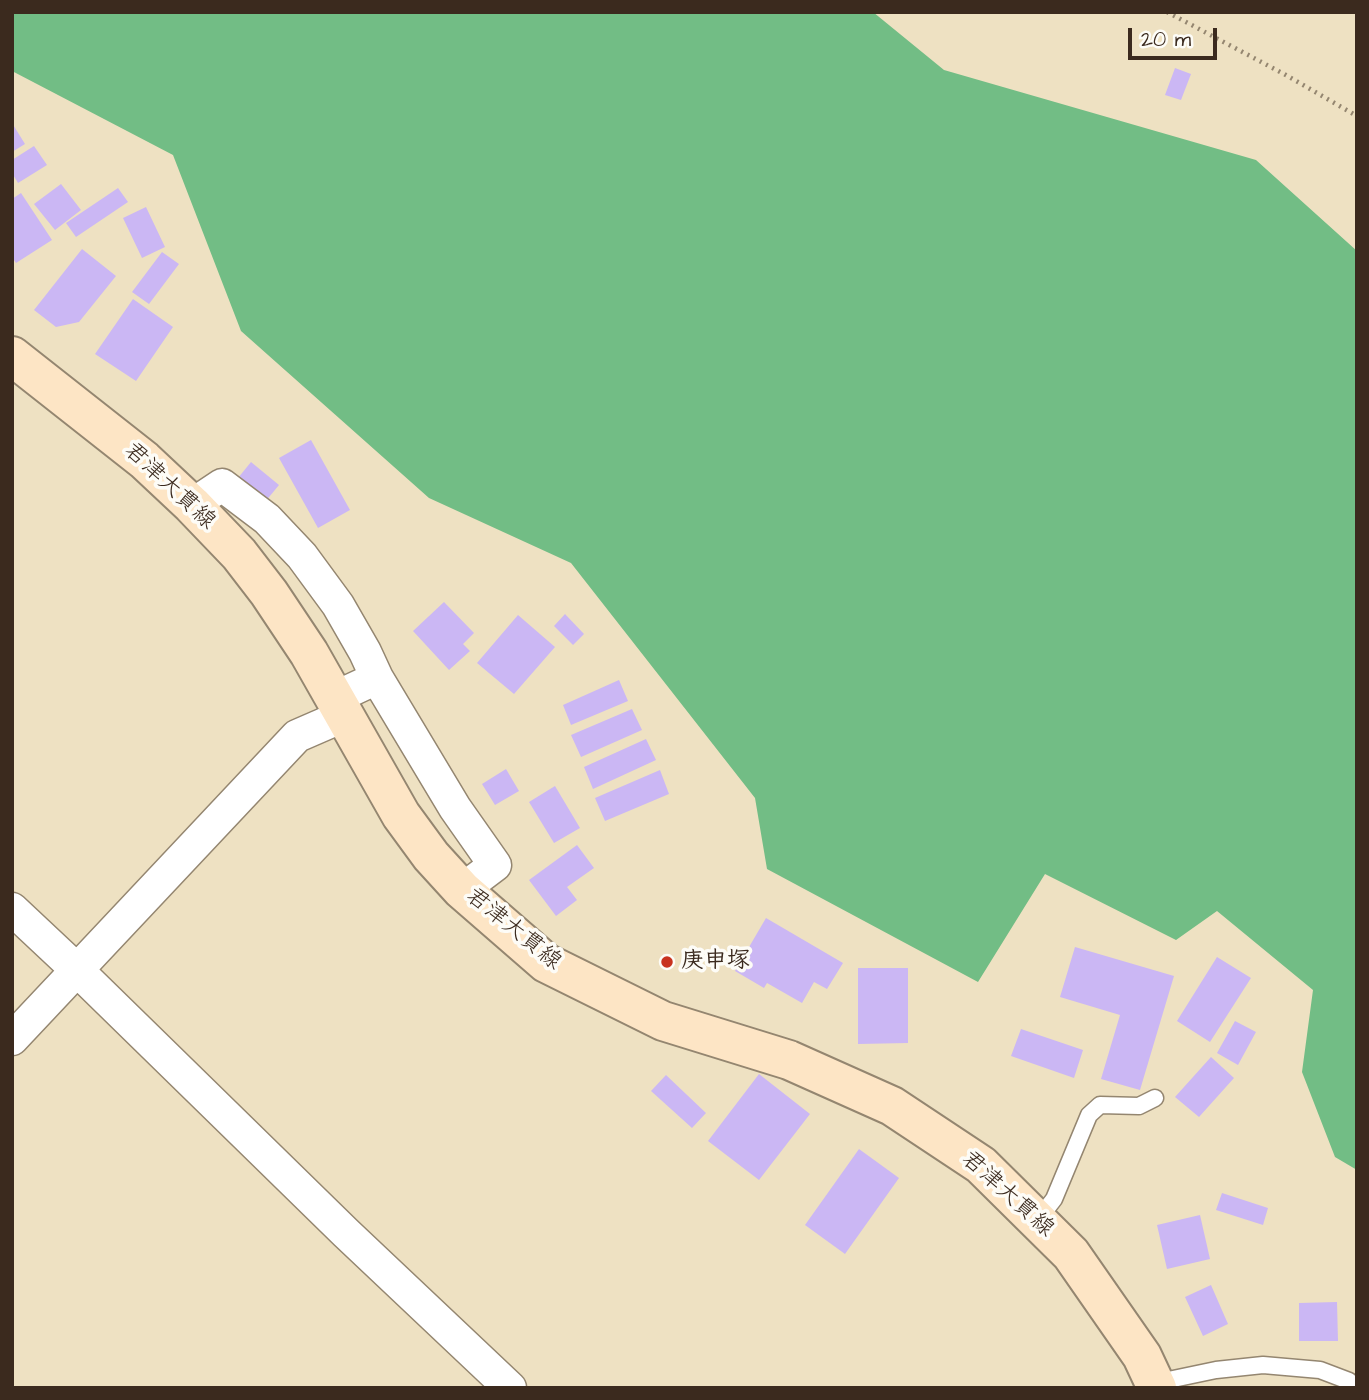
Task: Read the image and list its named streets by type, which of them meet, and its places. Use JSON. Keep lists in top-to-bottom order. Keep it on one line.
{"streets":{"main road":["君津大貫線"]},"places":["庚申塚"],"scale_bar":"20 m"}
